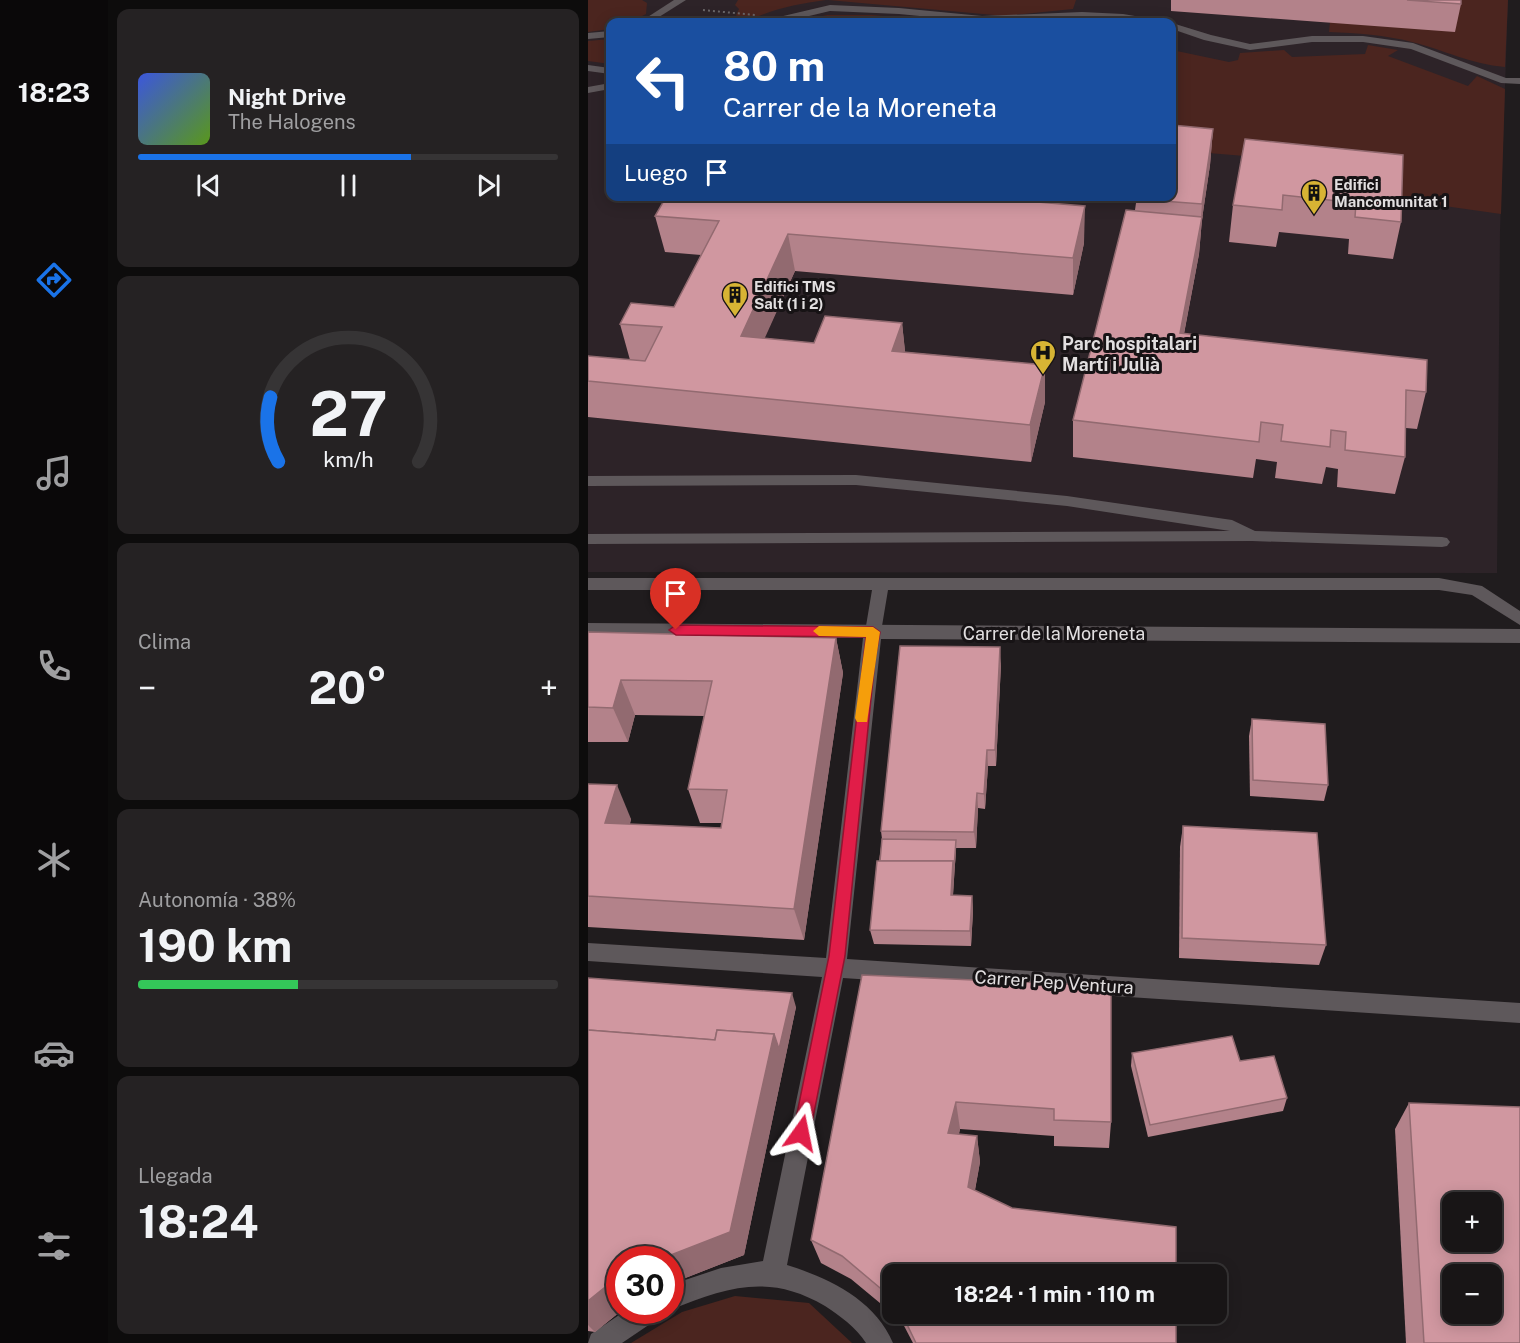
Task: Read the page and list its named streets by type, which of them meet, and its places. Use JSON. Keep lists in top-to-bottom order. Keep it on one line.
{"streets":{"street":["Carrer de la Moreneta","Carrer Pep Ventura"]},"places":{"building":["Edifici Mancomunitat 1","Edifici TMS Salt (1 i 2)"],"hospital":["Parc hospitalari Martí i Julià"]},"page":{"tabs":"18:23","turn":["80 m","Carrer de la Moreneta"],"song":["Night Drive","The Halogens"],"then":"Luego","tile":["Clima",["Autonomía · 38%","190 km"],["Llegada","18:24"]],"heat":["−","20°","+"],"map_buttons":["+","−"],"limit":"30","trip":"18:24 · 1 min · 110 m","gauge":["27","km/h"]}}
